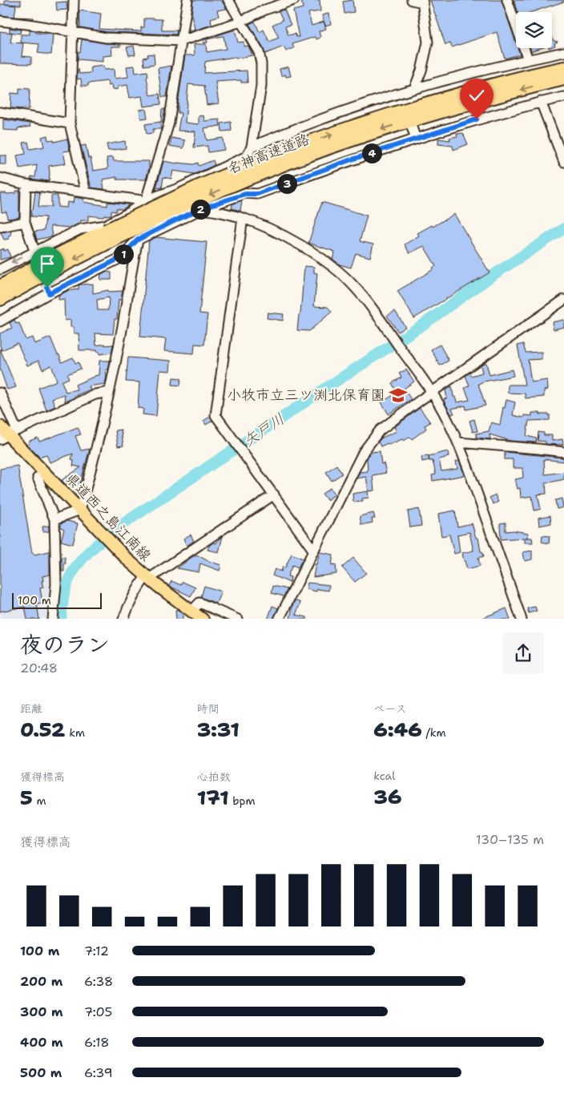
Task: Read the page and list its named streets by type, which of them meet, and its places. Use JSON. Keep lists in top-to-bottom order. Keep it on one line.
{"streets":{"highway":["名神高速道路"],"main road":["県道西之島江南線"]},"water":["矢戸川"],"places":{"school or university":["小牧市立三ツ渕北保育園"]},"scale_bar":"100 m","page":{"pins":["4","3","2","1"],"scale":"100 m","heading":["夜のラン","20:48"],"stats":[["距離","0.52 km"],["時間","3:31"],["ペース","6:46 /km"],["獲得標高","5 m"],["心拍数","171 bpm"],["kcal","36"]],"chart":["獲得標高","130–135 m"],"list":[{"name":"100 m","note":"7:12"},{"name":"200 m","note":"6:38"},{"name":"300 m","note":"7:05"},{"name":"400 m","note":"6:18"},{"name":"500 m","note":"6:39"}]}}
